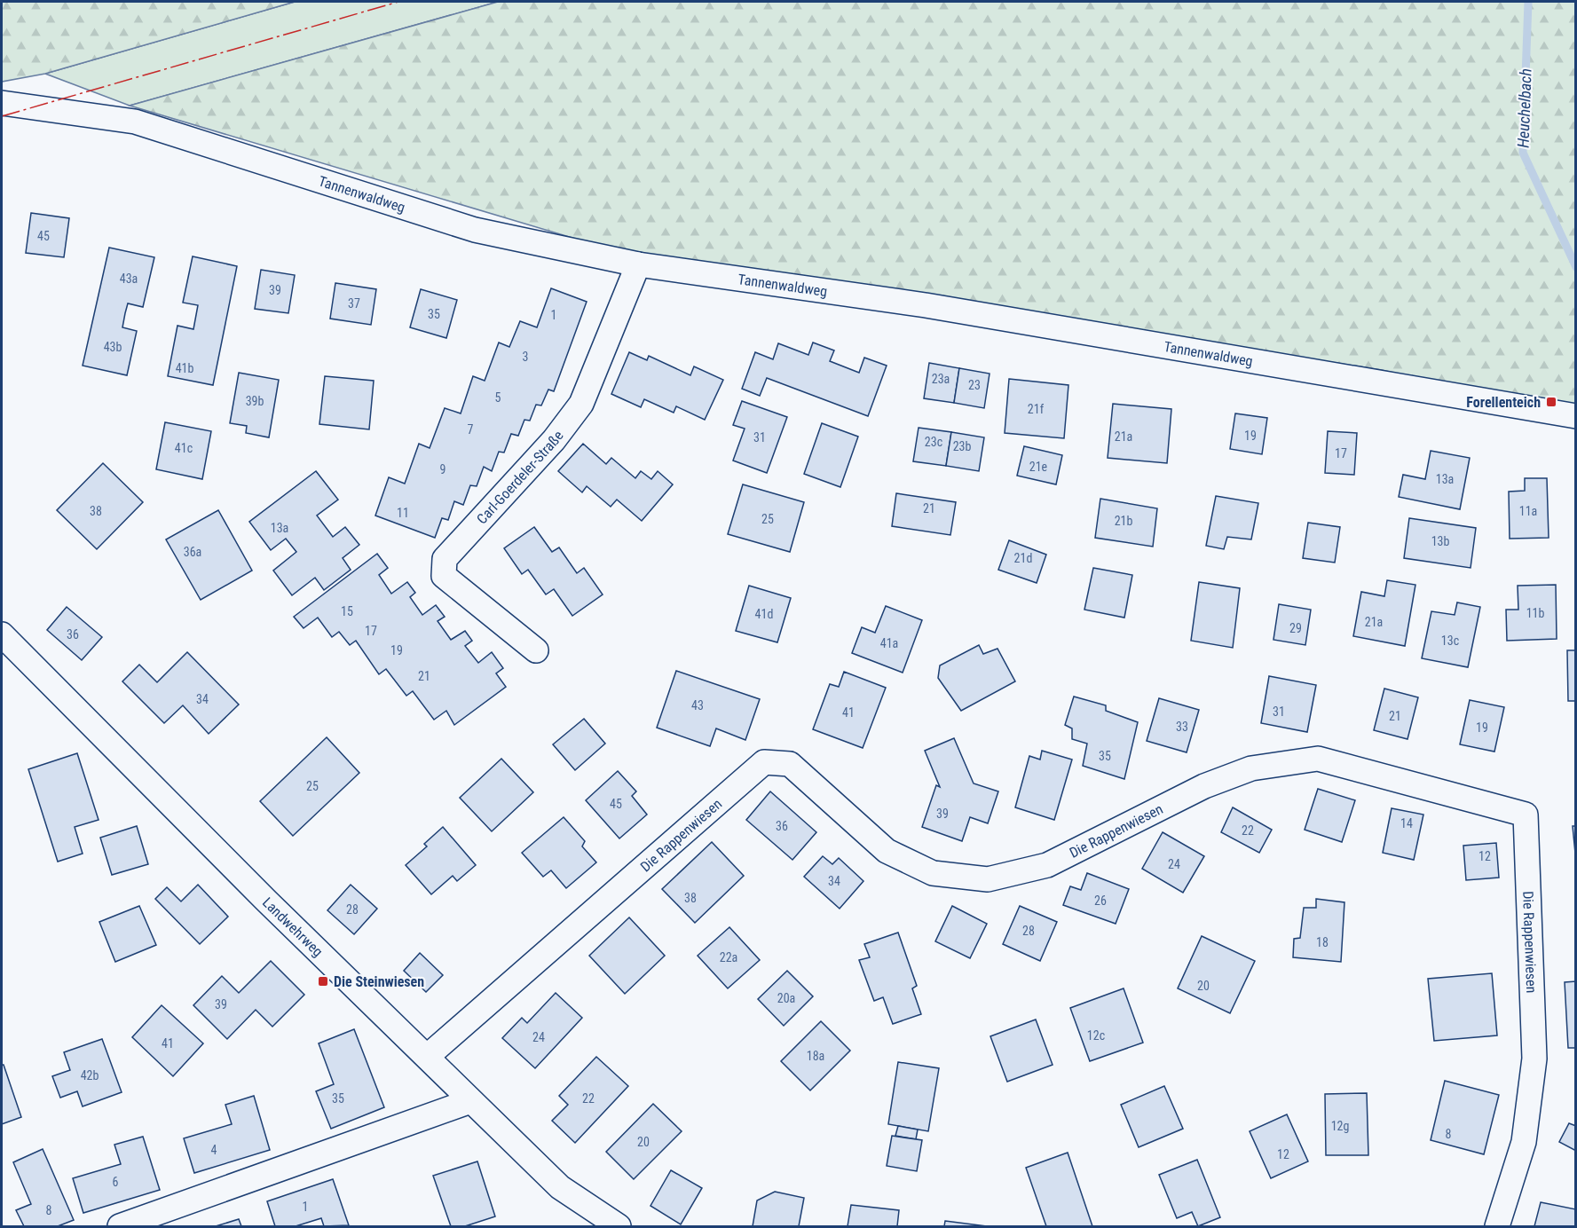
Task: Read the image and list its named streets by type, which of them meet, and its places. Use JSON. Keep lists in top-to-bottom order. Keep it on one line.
{"streets":{"street":["Tannenwaldweg","Carl-Goerdeler-Straße","Die Rappenwiesen","Landwehrweg"]},"crossings":[["Tannenwaldweg","Carl-Goerdeler-Straße"],["Die Rappenwiesen","Landwehrweg"]],"water":["Heuchelbach"],"places":{"transit":["Forellenteich","Die Steinwiesen"]},"house_numbers":["45","43a","39","37","35","1","43b","3","41b","23a","23","5","39b","21f","7","19","21a","31","23c","23b","41c","17","21e","9","13a","21","38","11a","11","25","21b","13a","13b","36a","21d","15","11b","41d","21a","29","17","36","13c","41a","19","21","34","43","31","41","21","33","19","35","25","45","39","14","36","22","12","24","34","38","26","28","28","18","22a","20","20a","39","12c","24","41","18a","42b","35","22","12g","8","20","4","12","6","1","8"]}
